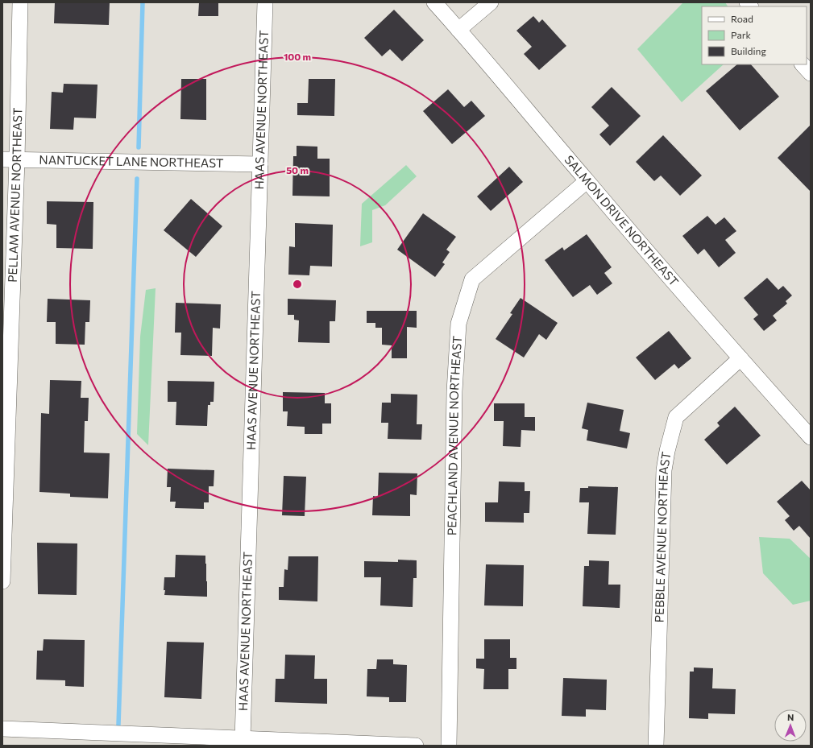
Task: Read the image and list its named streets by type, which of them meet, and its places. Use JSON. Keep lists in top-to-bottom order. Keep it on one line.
{"streets":{"street":["HAAS AVENUE NORTHEAST","NANTUCKET LANE NORTHEAST","PELLAM AVENUE NORTHEAST","SALMON DRIVE NORTHEAST","PEACHLAND AVENUE NORTHEAST","PEBBLE AVENUE NORTHEAST"]},"crossings":[["HAAS AVENUE NORTHEAST","NANTUCKET LANE NORTHEAST"],["NANTUCKET LANE NORTHEAST","PELLAM AVENUE NORTHEAST"],["SALMON DRIVE NORTHEAST","PEACHLAND AVENUE NORTHEAST"],["SALMON DRIVE NORTHEAST","PEBBLE AVENUE NORTHEAST"]],"legend":["Road","Park","Building"],"north":"top","rings":["100 m","50 m"]}
